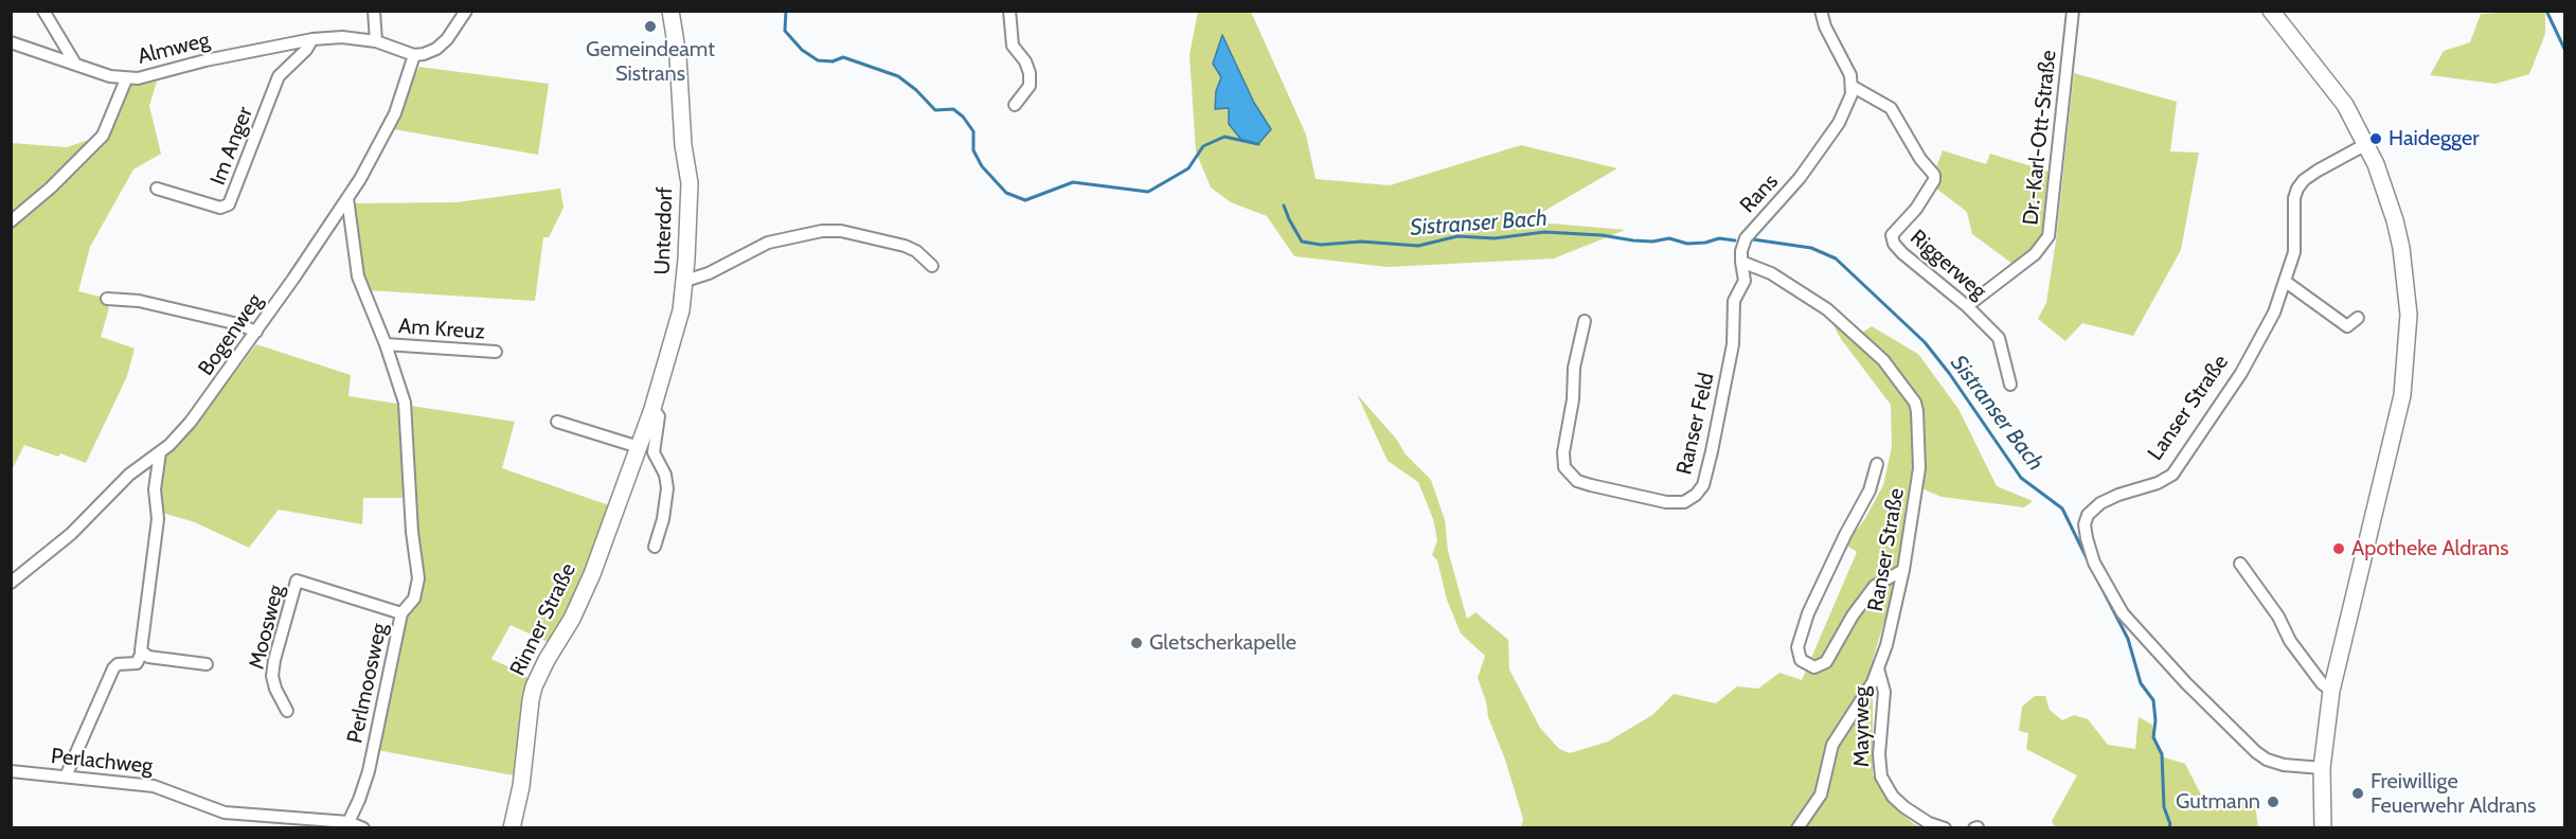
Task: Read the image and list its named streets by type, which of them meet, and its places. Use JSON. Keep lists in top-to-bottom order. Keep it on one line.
{"streets":{"main road":["Unterdorf","Rinner Straße"],"street":["Almweg","Dr.-Karl-Ott-Straße","Im Anger","Rans","Riggerweg","Am Kreuz","Bogenweg","Lanser Straße","Ranser Feld","Ranser Straße","Moosweg","Perlmoosweg","Mayrweg","Perlachweg"]},"crossings":[["Almweg","Im Anger"],["Almweg","Bogenweg"],["Dr.-Karl-Ott-Straße","Riggerweg"],["Rans","Riggerweg"],["Rans","Ranser Feld"],["Rans","Ranser Straße"],["Unterdorf","Rinner Straße"],["Am Kreuz","Bogenweg"],["Am Kreuz","Perlmoosweg"],["Ranser Feld","Ranser Straße"],["Ranser Straße","Mayrweg"],["Moosweg","Perlmoosweg"],["Perlmoosweg","Perlachweg"]],"water":["Sistranser Bach"],"places":["Gemeindeamt Sistrans","Haidegger","Apotheke Aldrans","Gletscherkapelle","Freiwillige Feuerwehr Aldrans","Gutmann"]}
